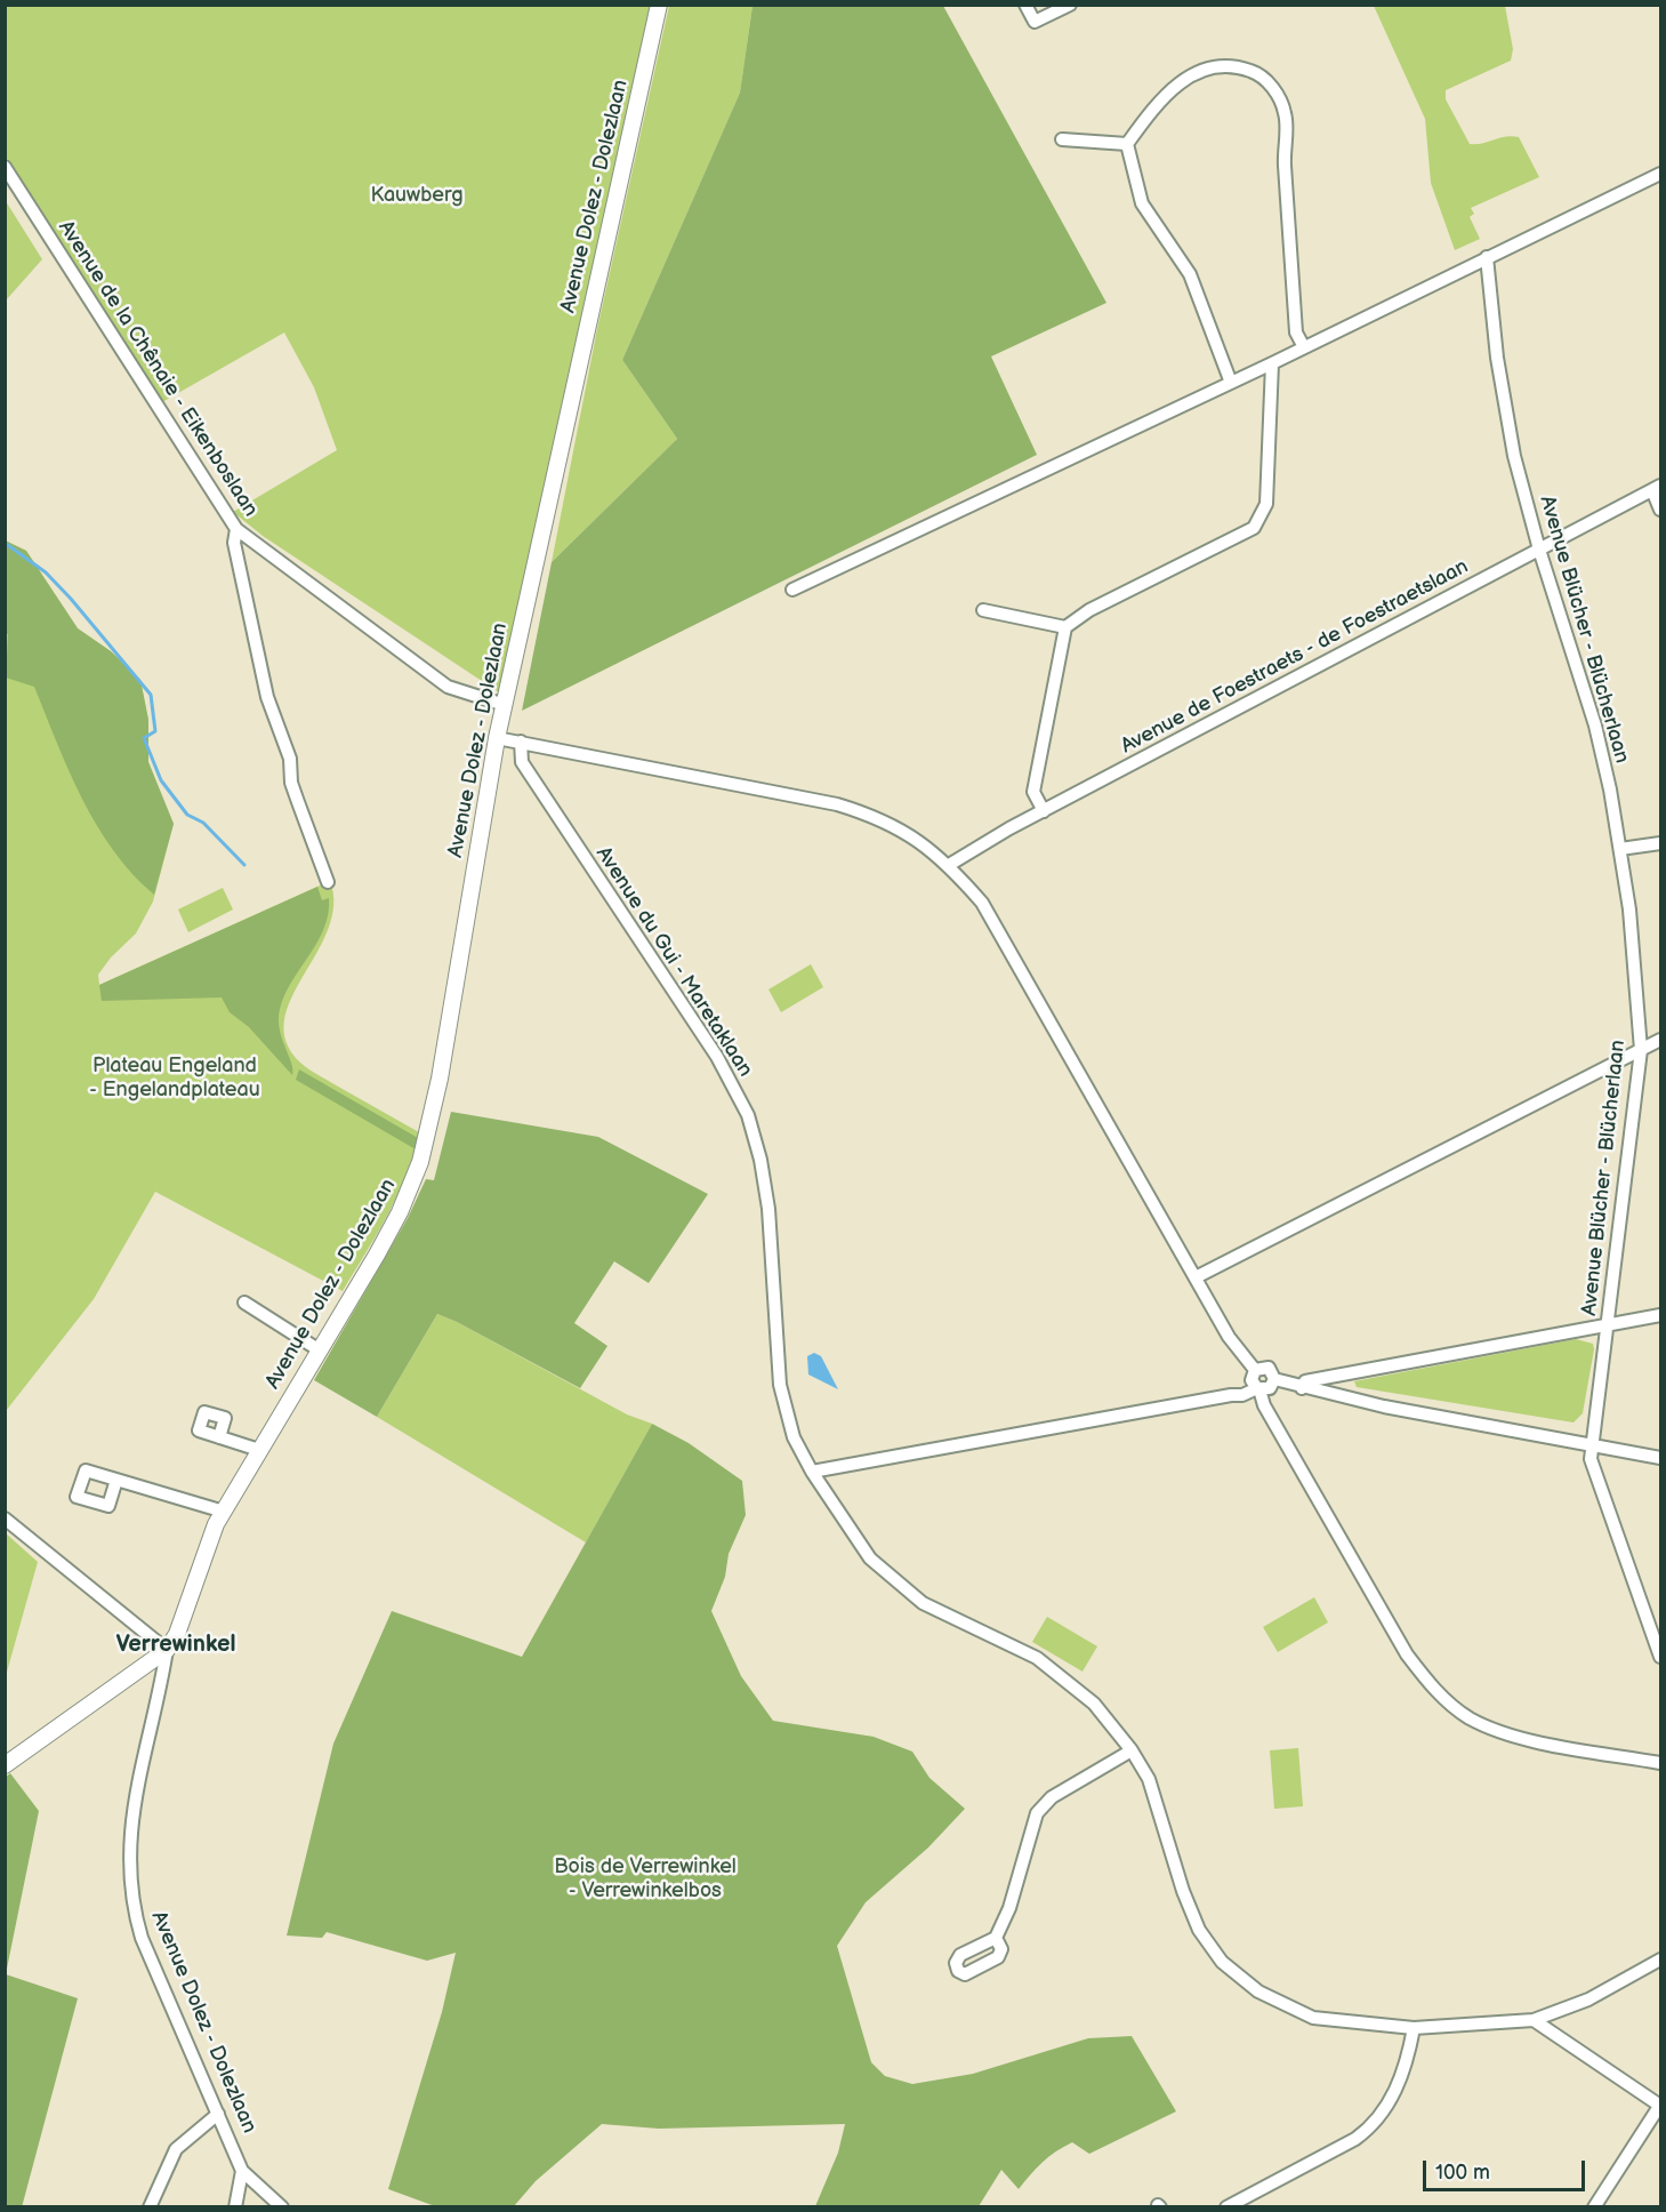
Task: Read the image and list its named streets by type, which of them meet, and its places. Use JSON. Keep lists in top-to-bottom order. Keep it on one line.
{"streets":{"street":["Avenue Dolez - Dolezlaan","Avenue de la Chênaie - Eikenboslaan","Avenue Blücher - Blücherlaan","Avenue de Foestraets - de Foestraetslaan","Avenue du Gui - Maretaklaan"]},"crossings":[["Avenue Dolez - Dolezlaan","Avenue de la Chênaie - Eikenboslaan"],["Avenue Blücher - Blücherlaan","Avenue de Foestraets - de Foestraetslaan"]],"districts":["Verrewinkel"],"parks":["Kauwberg","Plateau Engeland - Engelandplateau","Bois de Verrewinkel - Verrewinkelbos"],"scale_bar":"100 m"}
